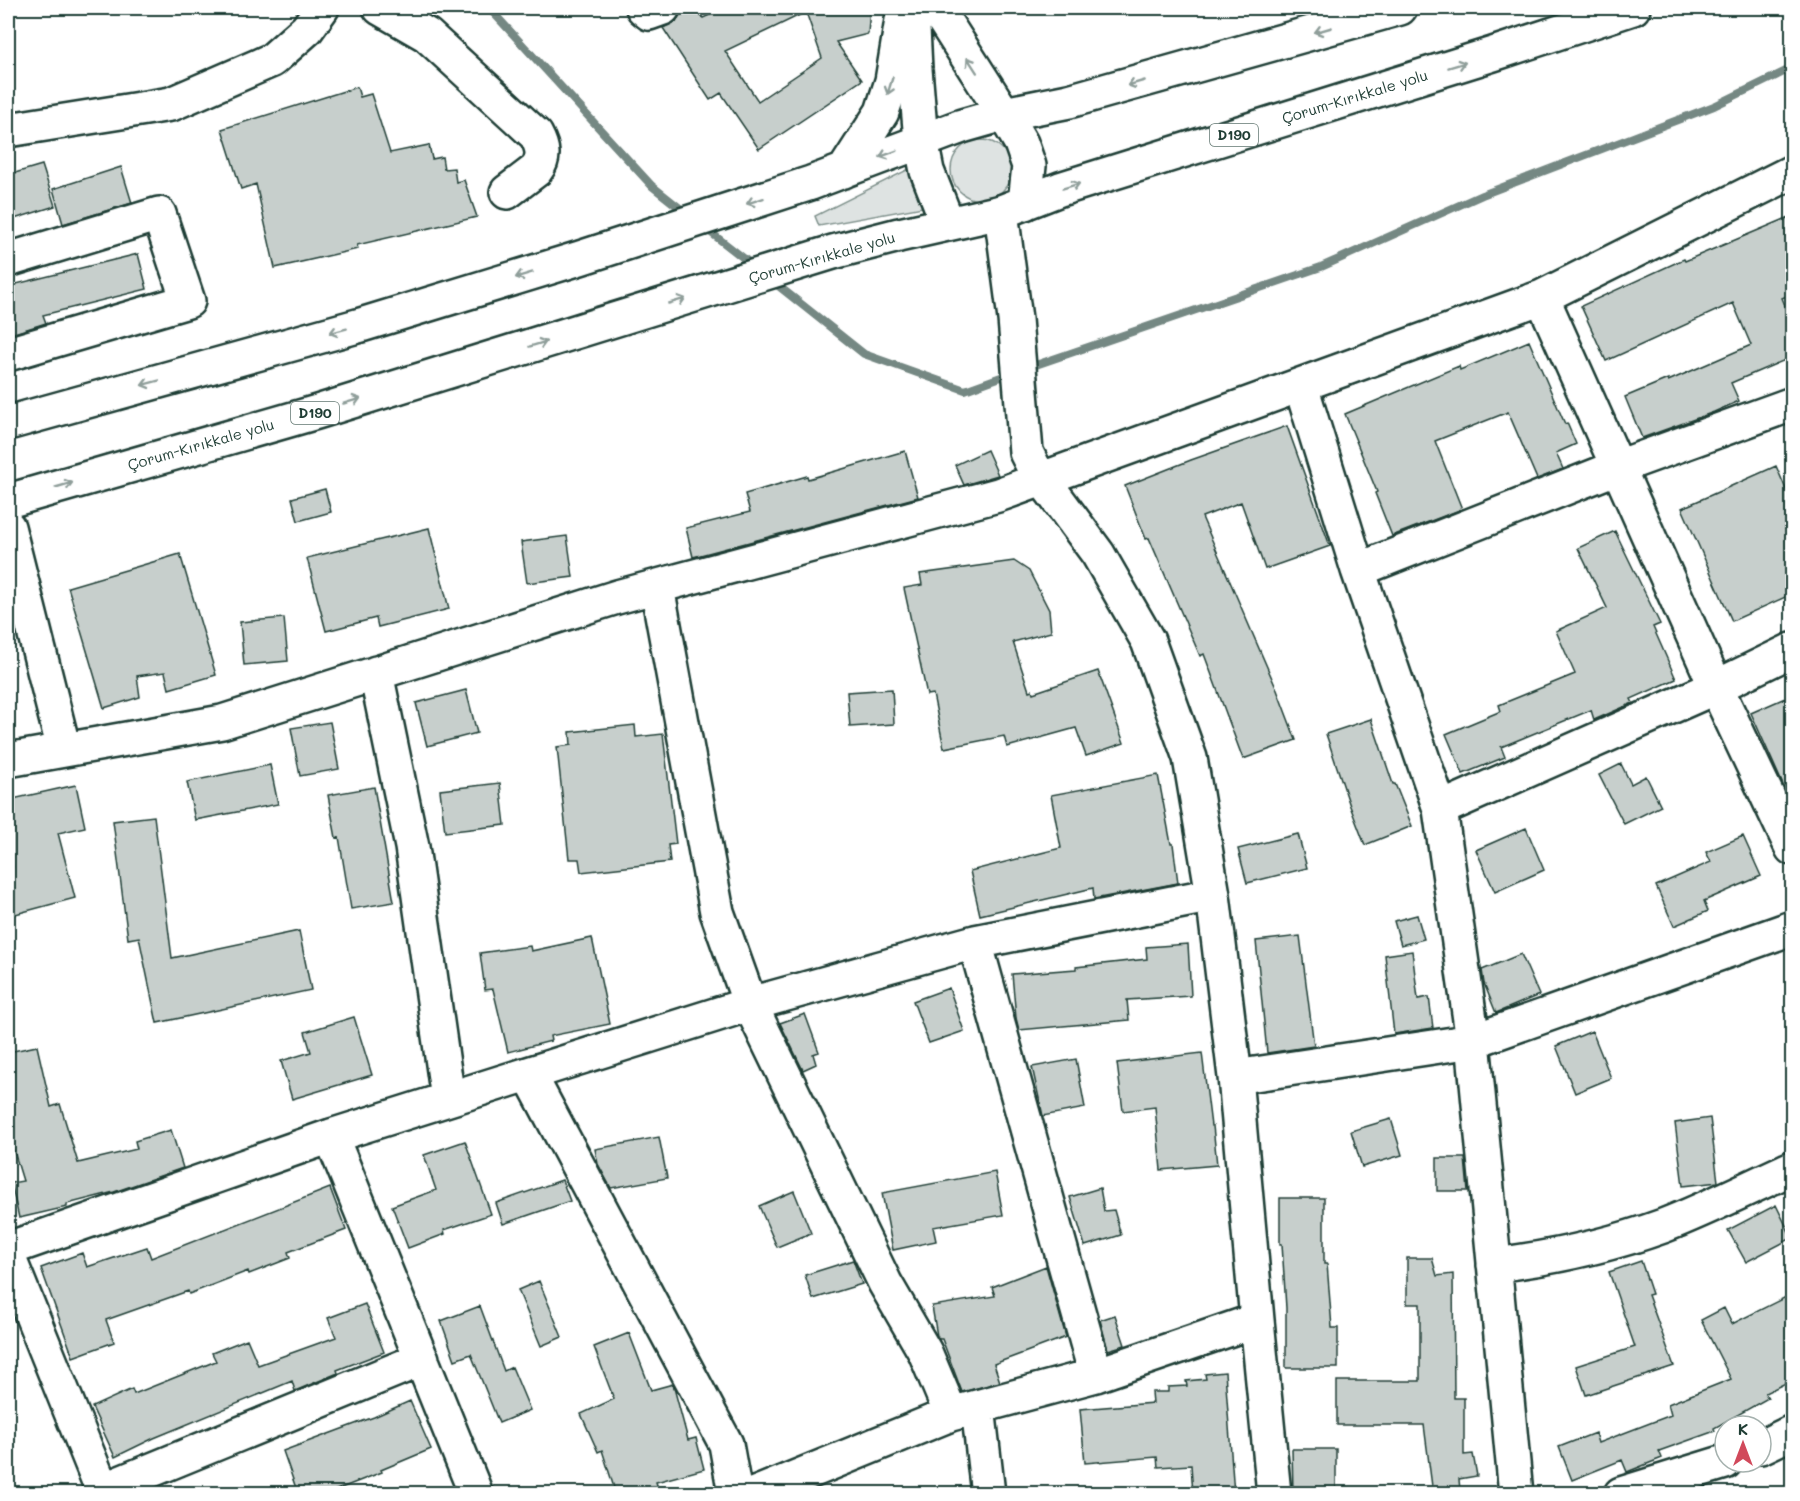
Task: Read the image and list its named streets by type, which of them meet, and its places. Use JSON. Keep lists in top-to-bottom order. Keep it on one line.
{"streets":{"main road":["Çorum-Kırıkkale yolu","D190"]},"north":"top"}
